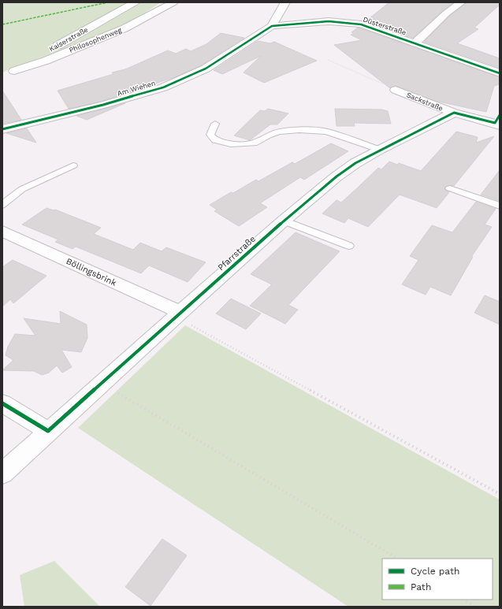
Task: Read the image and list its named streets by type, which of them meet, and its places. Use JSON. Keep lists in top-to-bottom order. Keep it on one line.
{"streets":{"street":["Düsterstraße","Kaiserstraße","Philosophenweg","Am Wiehen","Sackstraße","Pfarrstraße","Böllingsbrink"]},"crossings":[["Düsterstraße","Am Wiehen"],["Kaiserstraße","Philosophenweg"],["Sackstraße","Pfarrstraße"],["Pfarrstraße","Böllingsbrink"]],"legend":["Cycle path","Path"]}
